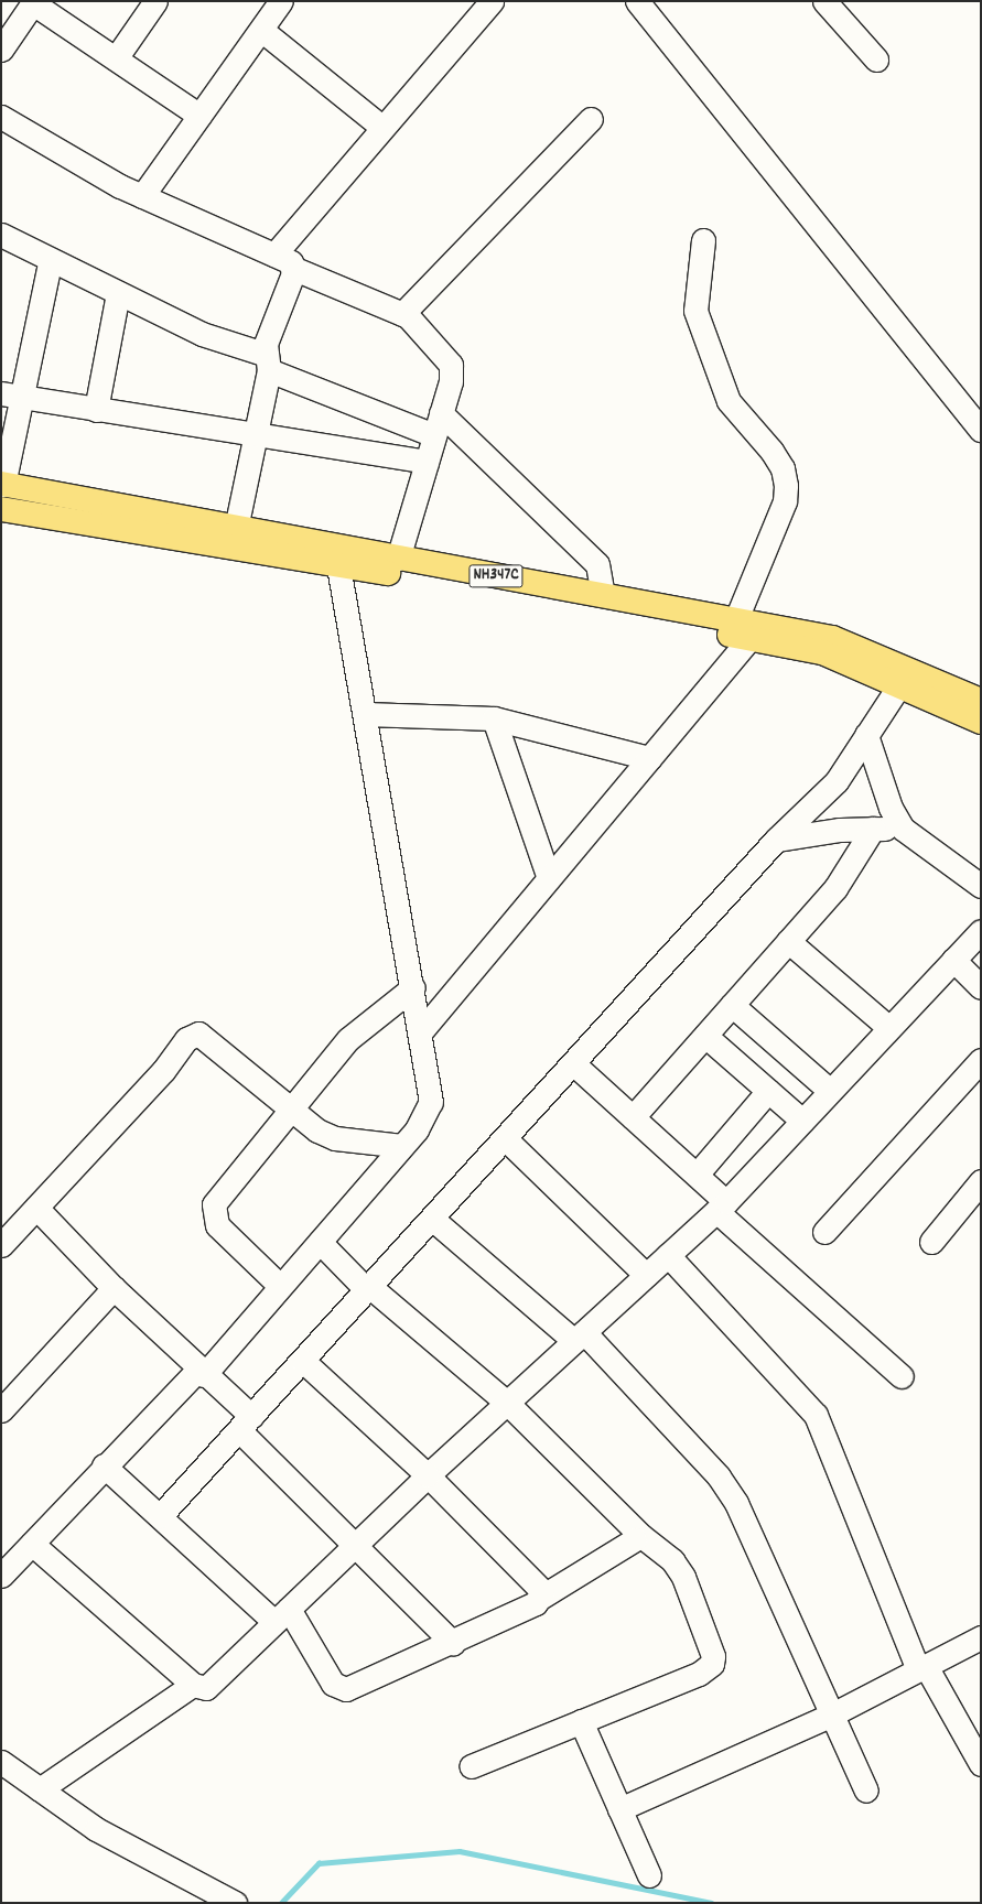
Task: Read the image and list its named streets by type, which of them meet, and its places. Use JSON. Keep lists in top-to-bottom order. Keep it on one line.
{"streets":{"highway":["NH347C"]}}
